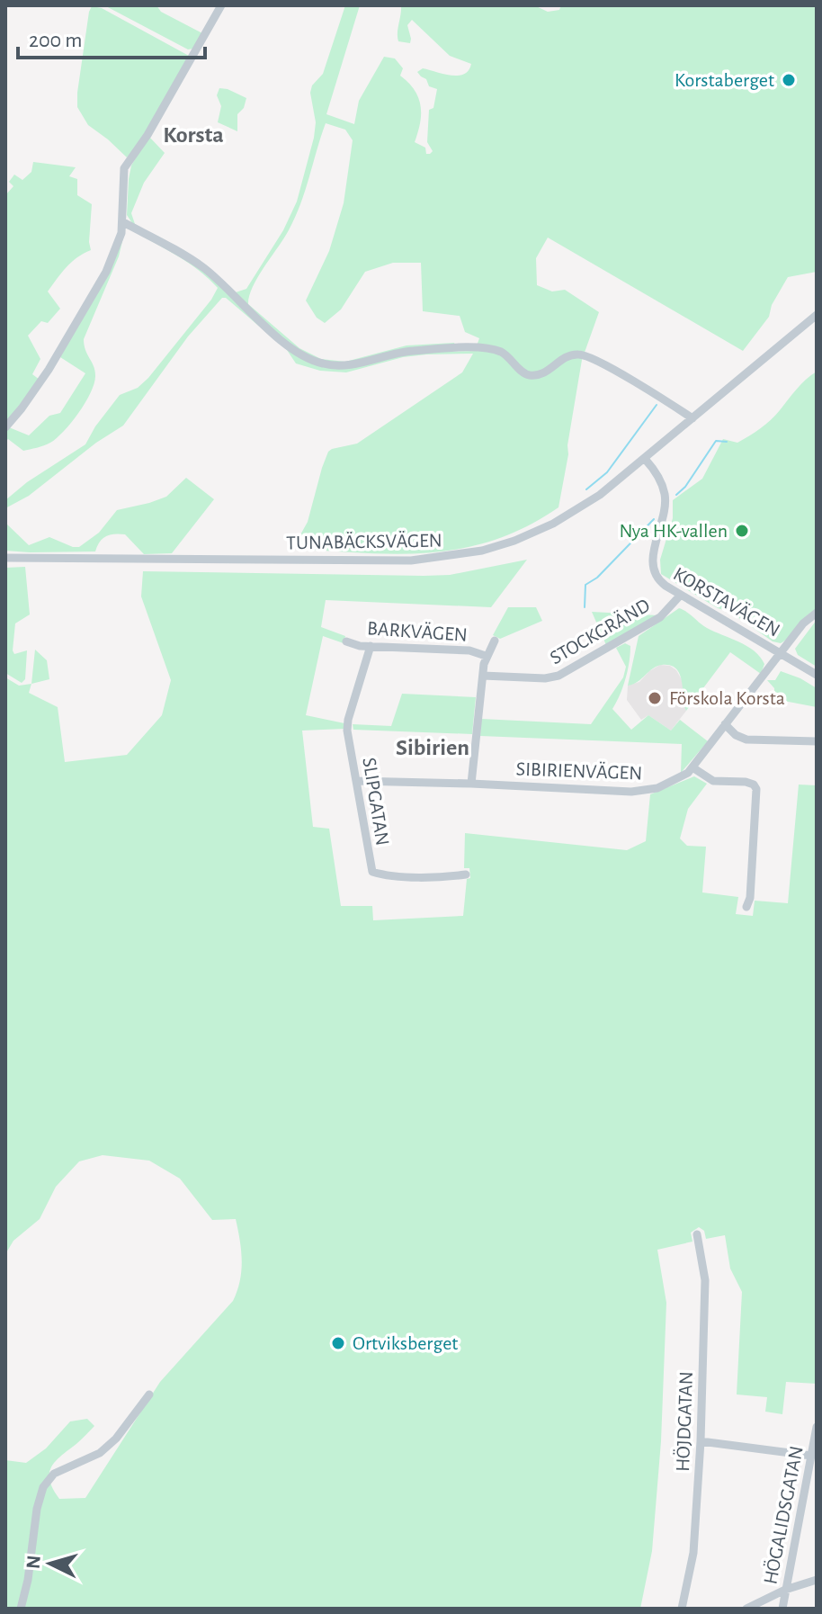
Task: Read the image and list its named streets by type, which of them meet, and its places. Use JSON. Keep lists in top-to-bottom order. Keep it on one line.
{"streets":{"street":["TUNABÄCKSVÄGEN","KORSTAVÄGEN","BARKVÄGEN","STOCKGRÄND","SIBIRIENVÄGEN","SLIPGATAN","HÖJDGATAN","HÖGALIDSGATAN"]},"crossings":[["TUNABÄCKSVÄGEN","KORSTAVÄGEN"],["KORSTAVÄGEN","STOCKGRÄND"],["KORSTAVÄGEN","SIBIRIENVÄGEN"],["BARKVÄGEN","SLIPGATAN"],["SIBIRIENVÄGEN","SLIPGATAN"]],"districts":["Korsta","Sibirien"],"places":["Korstaberget","Nya HK-vallen","Förskola Korsta","Ortviksberget"],"scale_bar":"200 m","north":"left"}
